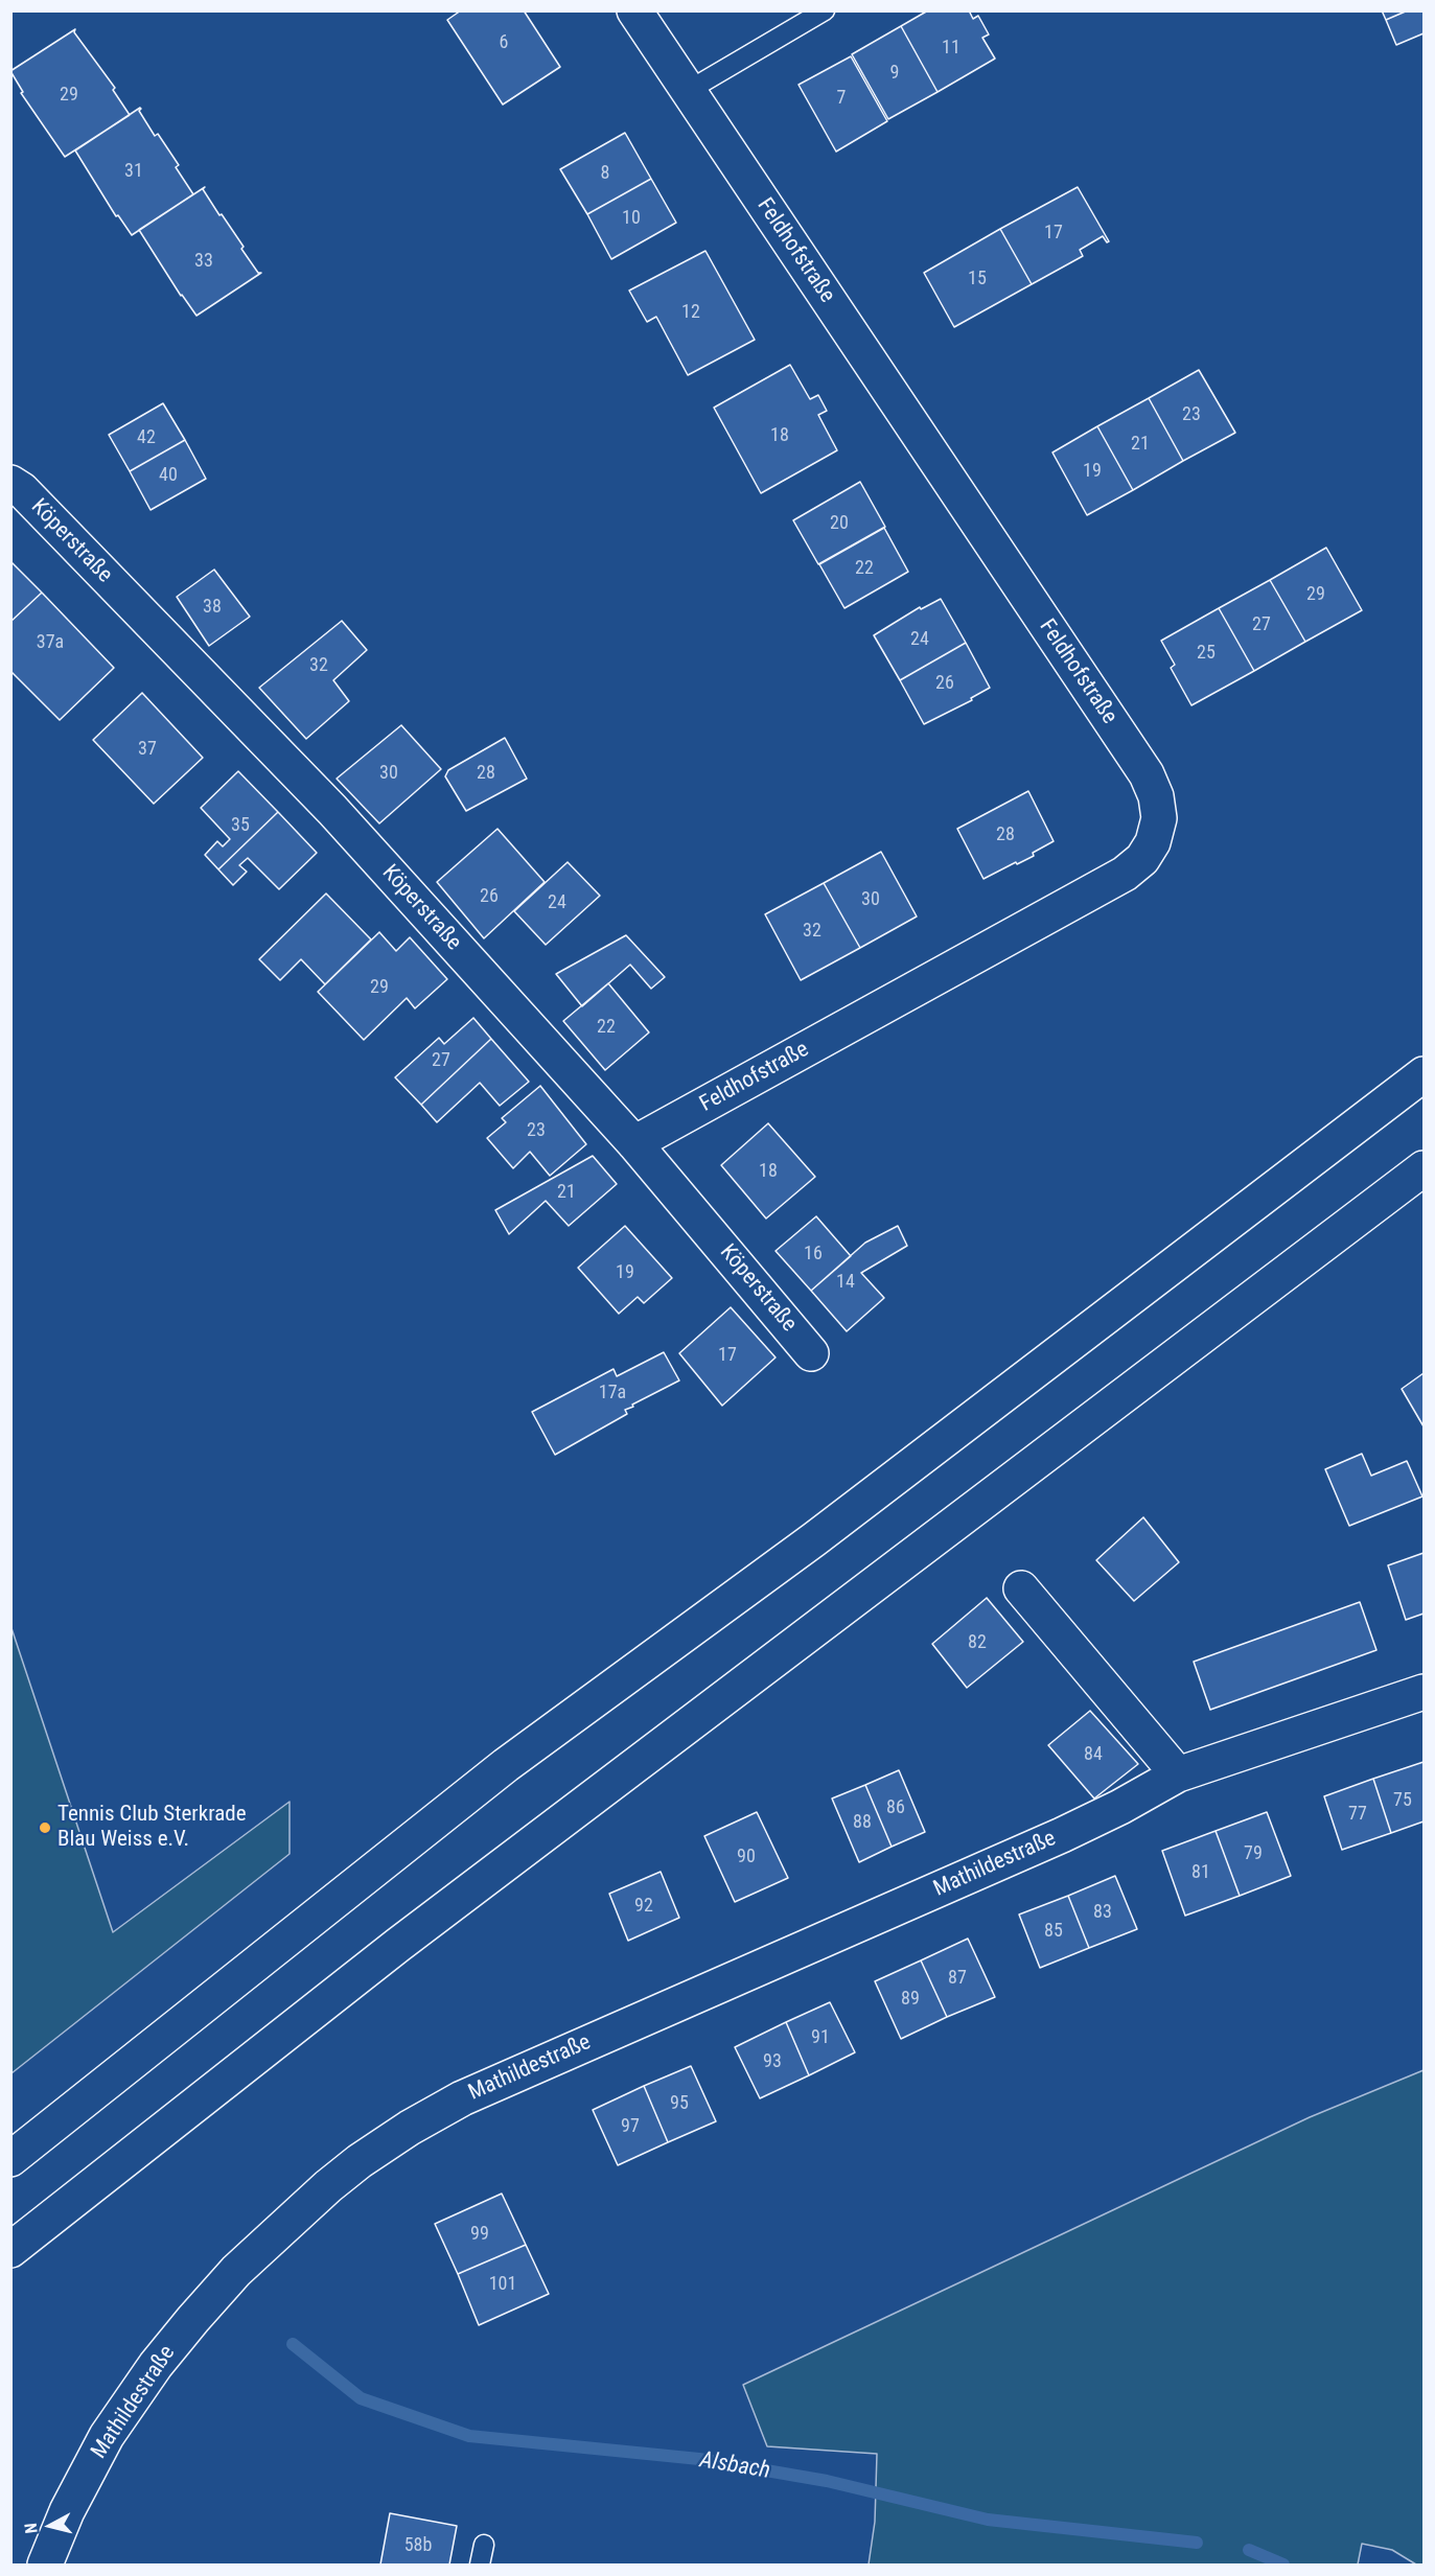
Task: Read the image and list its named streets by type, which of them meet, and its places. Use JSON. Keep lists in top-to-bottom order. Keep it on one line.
{"streets":{"main road":["Feldhofstraße","Köperstraße","Mathildestraße"]},"crossings":[["Feldhofstraße","Köperstraße"]],"water":["Alsbach"],"places":["Tennis Club Sterkrade Blau Weiss e.V."],"house_numbers":["6","11","9","29","7","31","8","10","17","33","15","12","23","18","42","21","19","40","20","22","29","38","27","24","37a","25","32","26","37","30","28","35","28","26","30","24","32","29","22","27","23","18","21","16","19","14","17","17a","82","84","75","86","77","88","79","90","81","92","83","85","87","89","91","93","95","97","99","101","58b"],"north":"left"}
